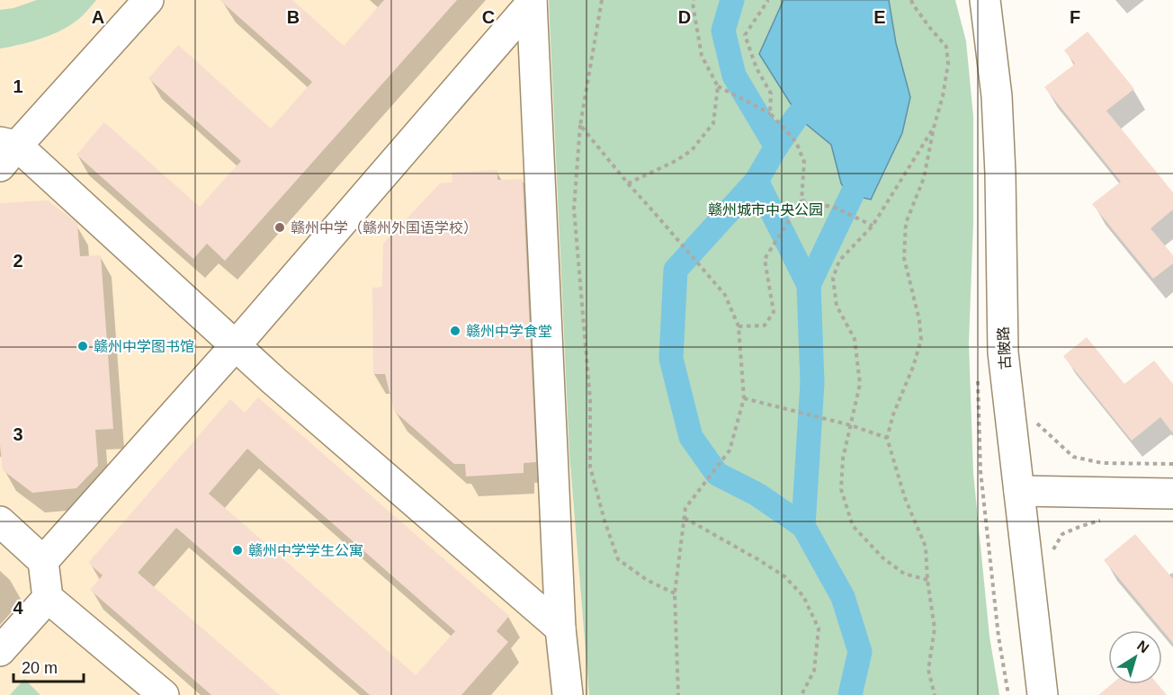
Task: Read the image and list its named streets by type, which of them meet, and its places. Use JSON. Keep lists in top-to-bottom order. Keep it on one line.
{"streets":{"street":["古陂路"]},"parks":["赣州城市中央公园"],"places":["赣州中学（赣州外国语学校）","赣州中学食堂","赣州中学图书馆","赣州中学学生公寓"],"scale_bar":"20 m","north":"top right","grid":{"columns":["A","B","C","D","E","F"],"rows":["1","2","3","4"]}}
